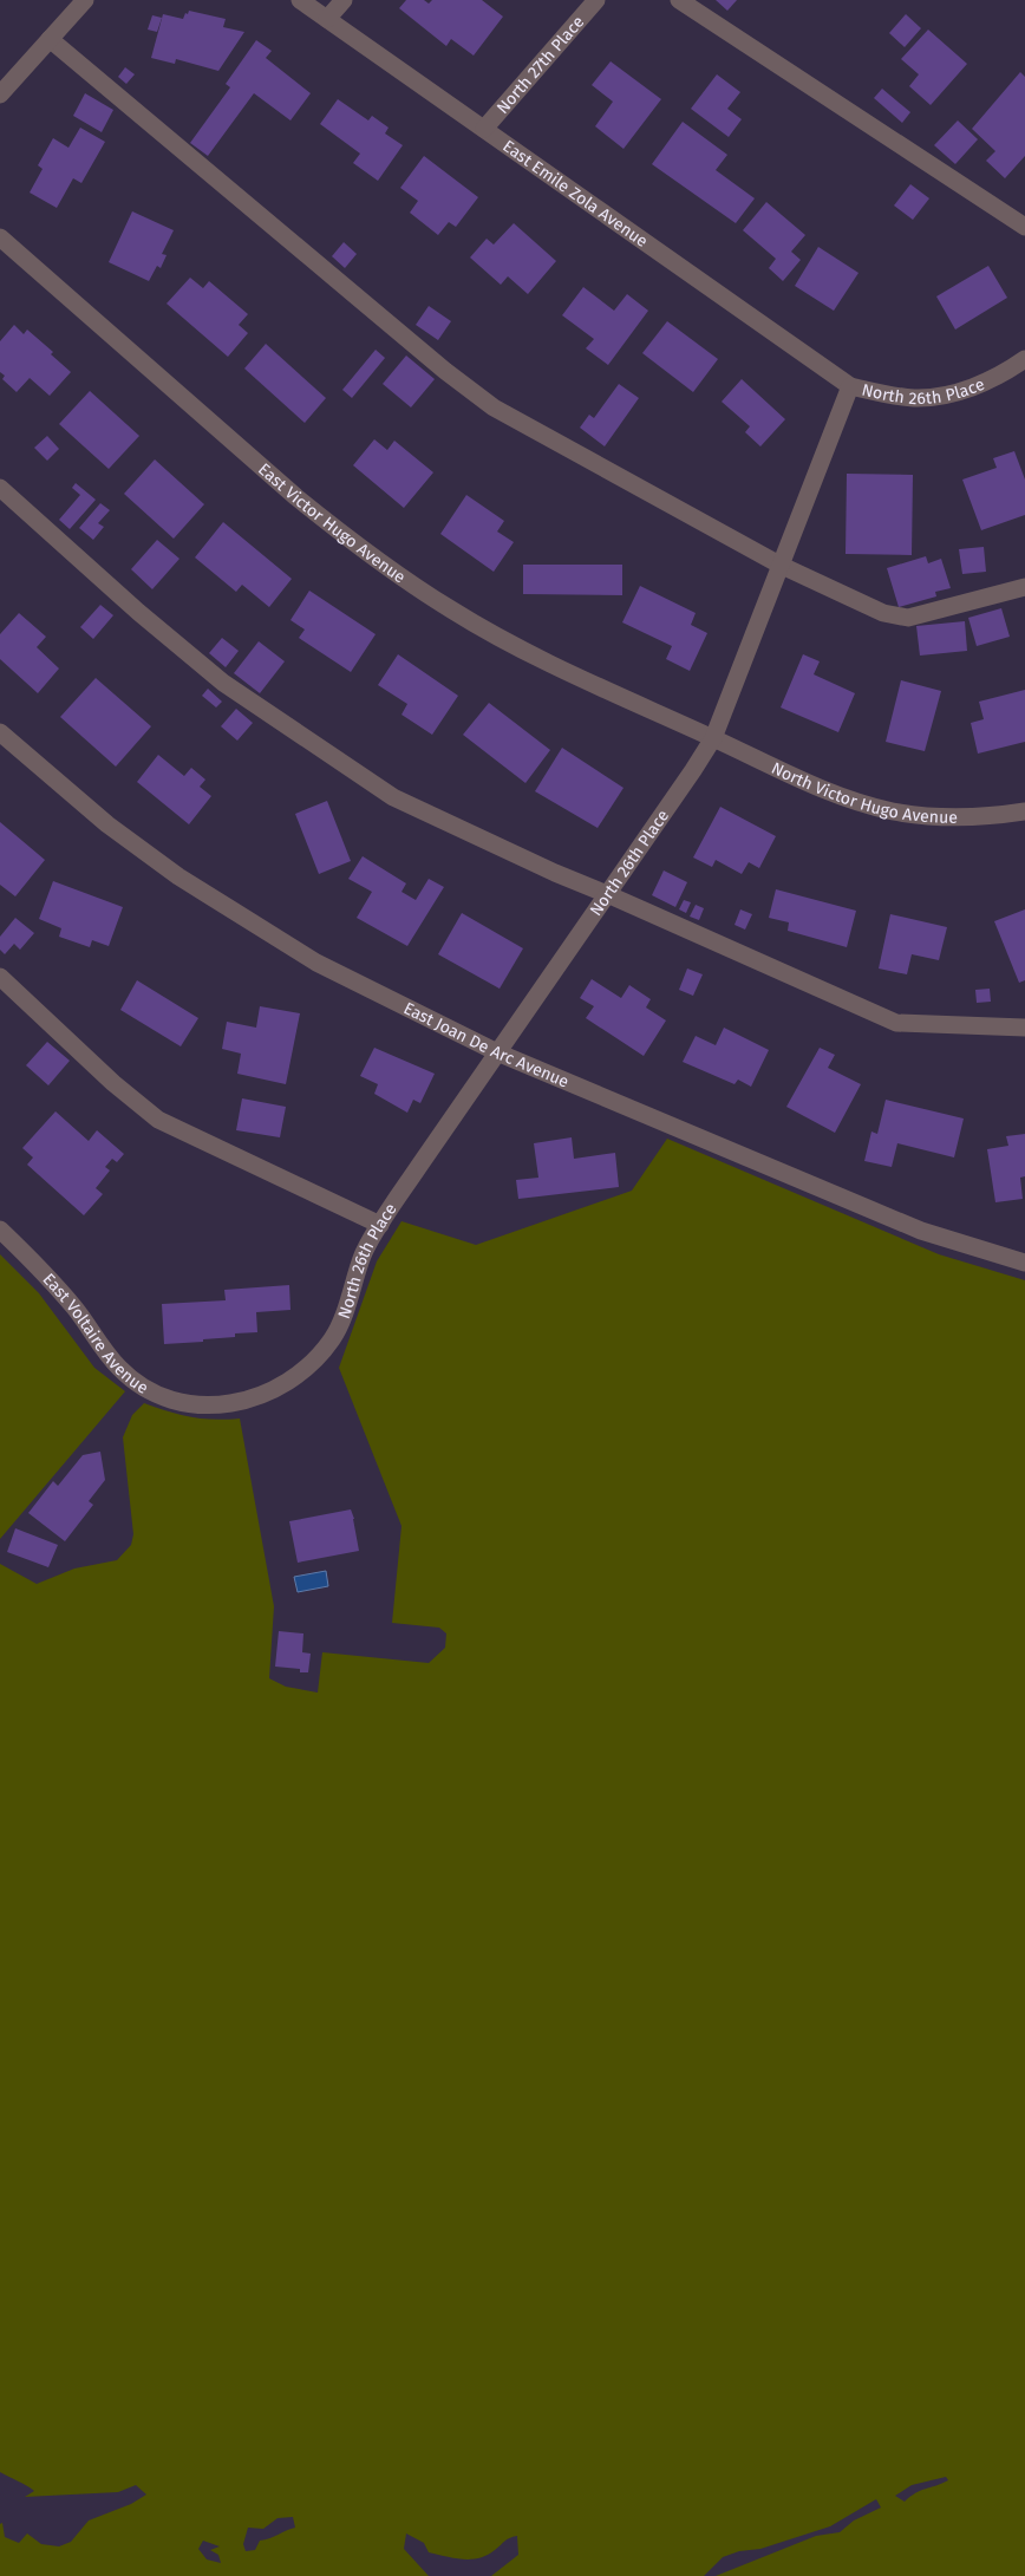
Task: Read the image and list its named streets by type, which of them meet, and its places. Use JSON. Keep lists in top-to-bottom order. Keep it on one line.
{"streets":{"street":["North 27th Place","East Emile Zola Avenue","North 26th Place","East Victor Hugo Avenue","North Victor Hugo Avenue","East Joan De Arc Avenue","East Voltaire Avenue"]},"crossings":[["North 27th Place","East Emile Zola Avenue"],["East Emile Zola Avenue","North 26th Place"],["North 26th Place","East Victor Hugo Avenue"],["North 26th Place","North Victor Hugo Avenue"],["North 26th Place","East Joan De Arc Avenue"],["North 26th Place","East Voltaire Avenue"],["East Victor Hugo Avenue","North Victor Hugo Avenue"]]}
